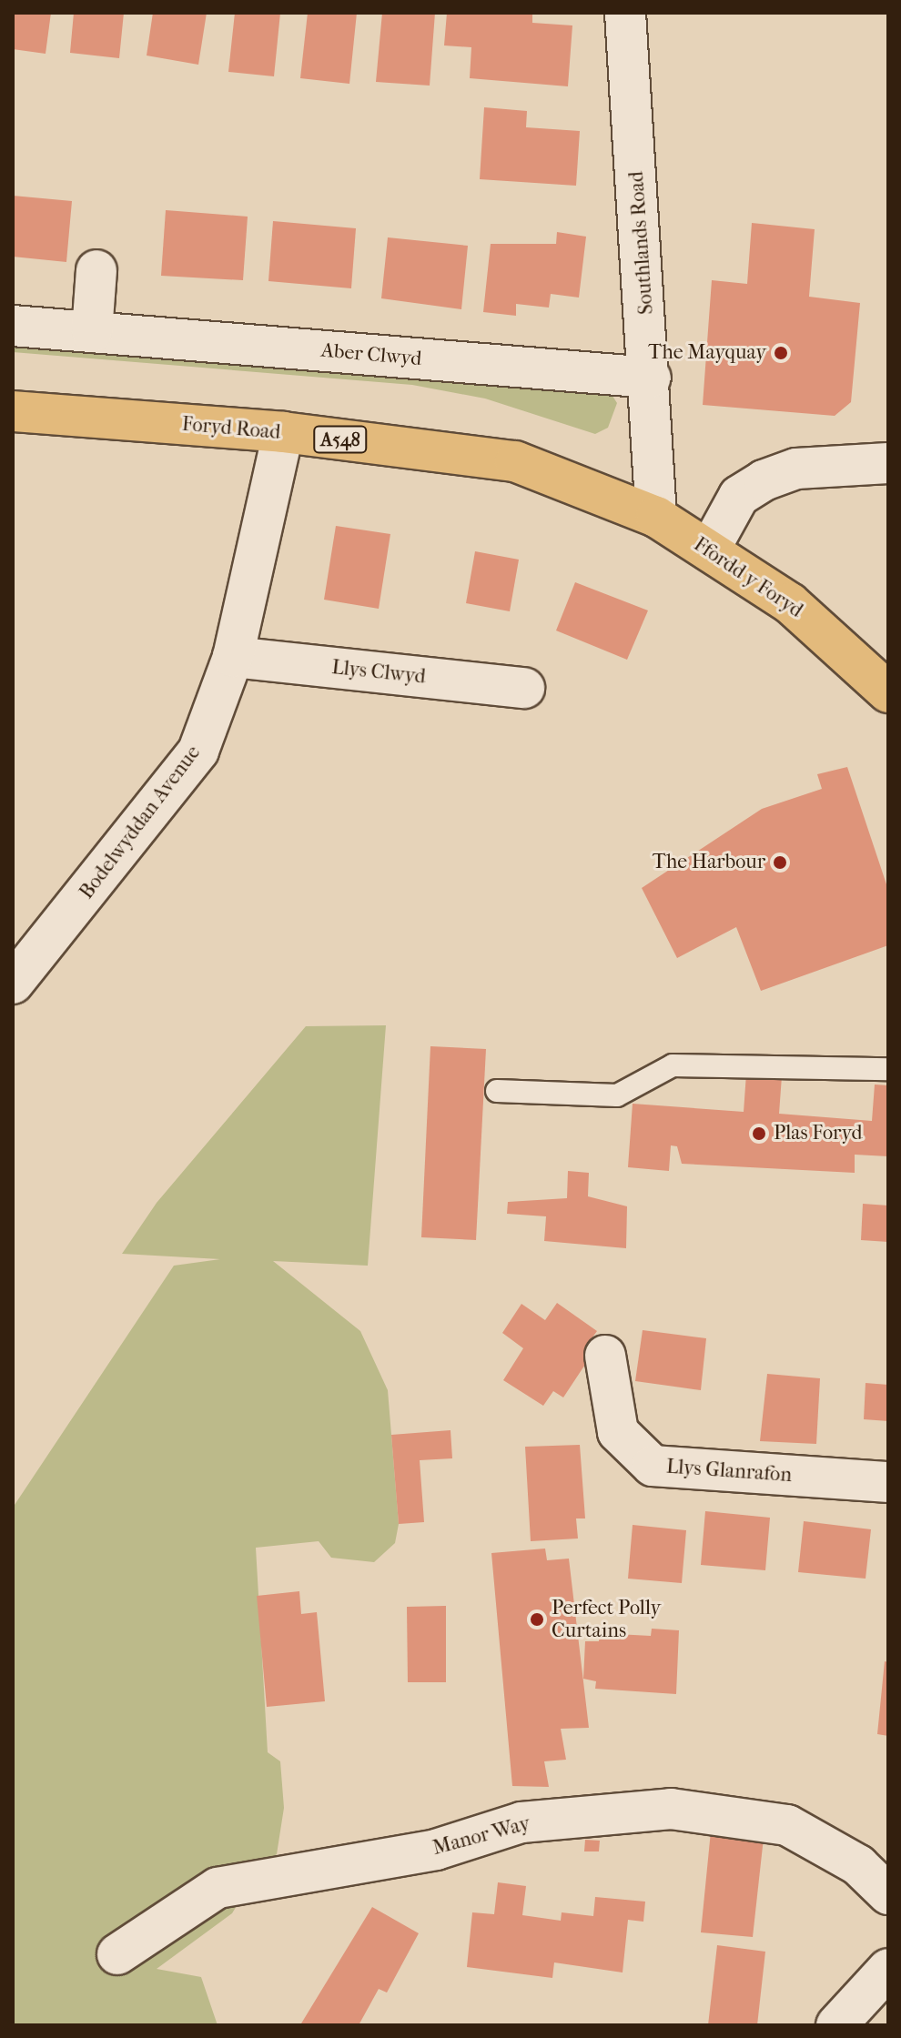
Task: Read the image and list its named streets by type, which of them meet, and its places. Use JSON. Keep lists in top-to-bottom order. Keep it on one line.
{"streets":{"main road":["Foryd Road","A548","Ffordd y Foryd"],"street":["Southlands Road","Aber Clwyd","Llys Clwyd","Bodelwyddan Avenue","Llys Glanrafon","Manor Way"]},"crossings":[["Southlands Road","Aber Clwyd"],["Southlands Road","Foryd Road"],["Southlands Road","Ffordd y Foryd"],["Foryd Road","Ffordd y Foryd"],["Foryd Road","Bodelwyddan Avenue"],["Llys Clwyd","Bodelwyddan Avenue"]],"places":["The Mayquay","The Harbour","Plas Foryd","Perfect Polly Curtains"]}
